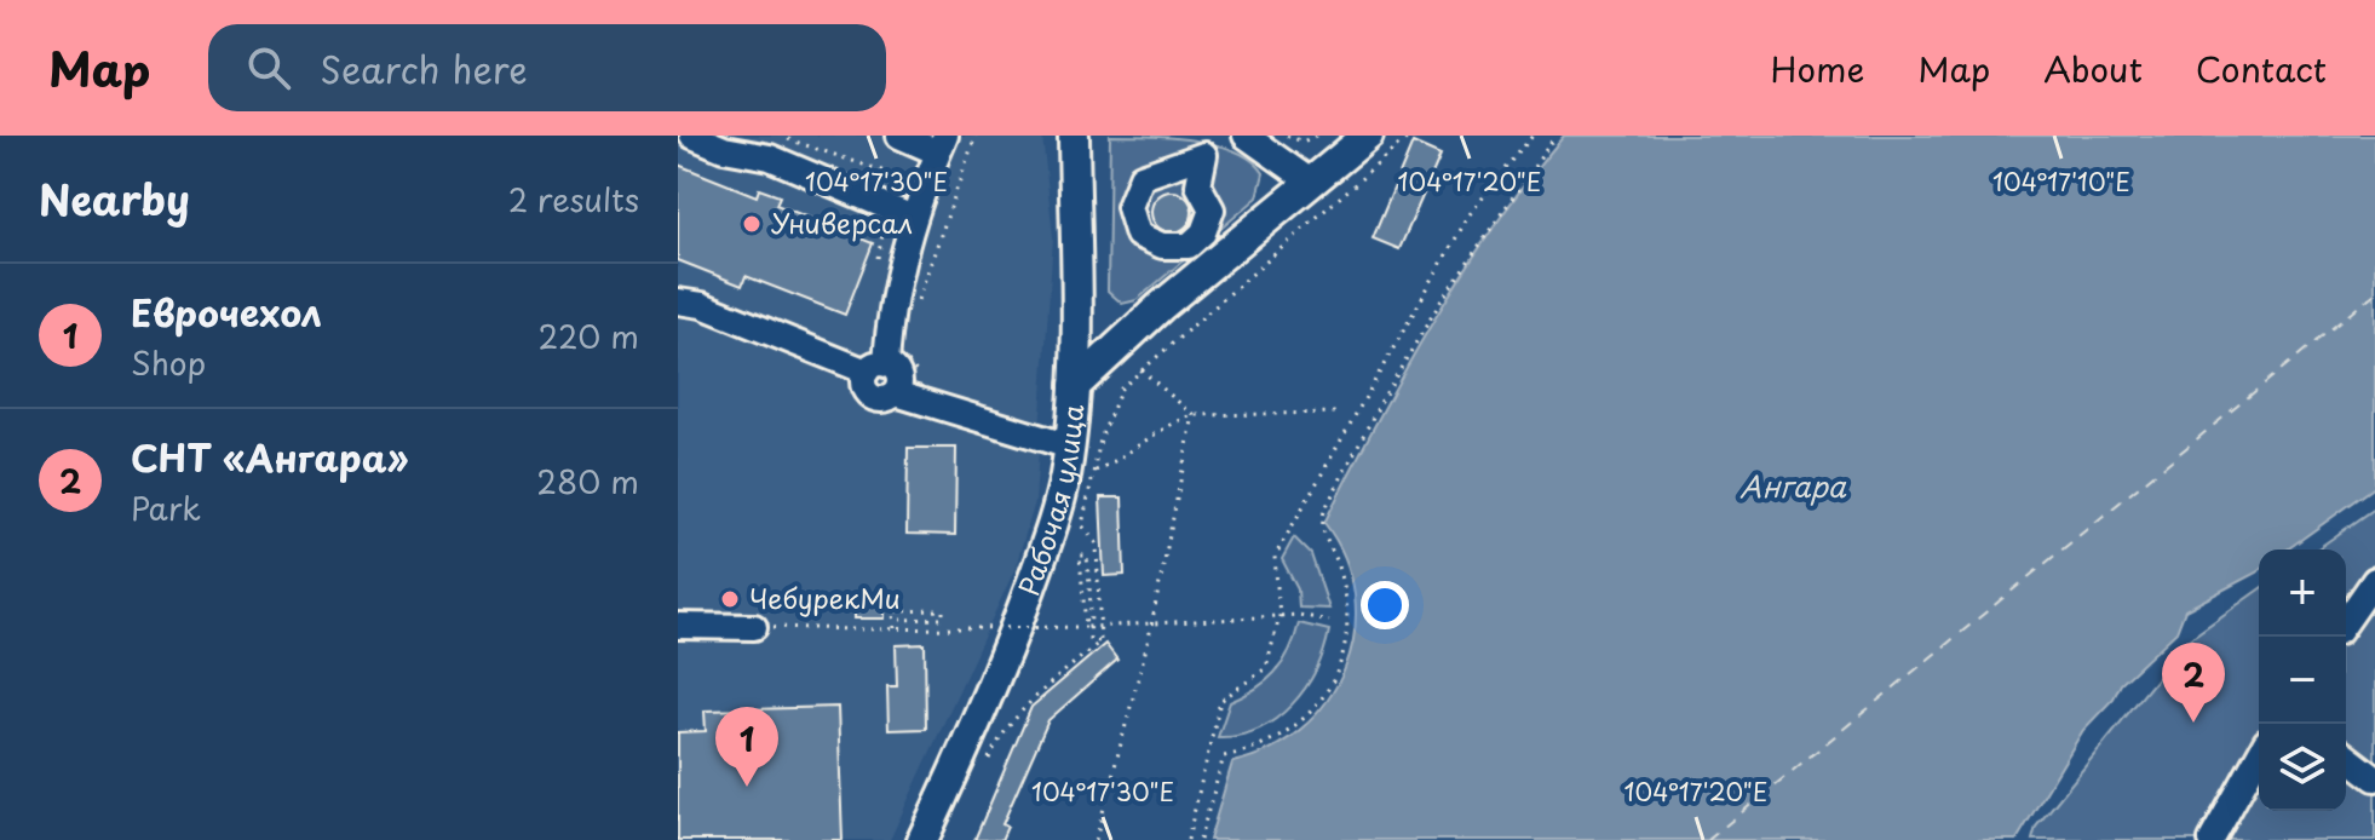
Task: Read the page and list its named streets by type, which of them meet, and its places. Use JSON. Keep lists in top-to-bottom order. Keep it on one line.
{"streets":{"main road":["Рабочая улица"]},"water":["Ангара"],"places":["Универсал","ЧебурекМи"],"page":{"header":"Map","search":"Search here","nav":["Home","Map","About","Contact"],"heading":["Nearby","2 results"],"list":[{"mark":"1","name":"Еврочехол","note":"Shop","value":"220 m"},{"mark":"2","name":"СНТ «Ангара»","note":"Park","value":"280 m"}],"map_buttons":["+","−"],"pins":["2","1"]},"coordinates":["104°17'30\"E","104°17'20\"E","104°17'10\"E"]}
